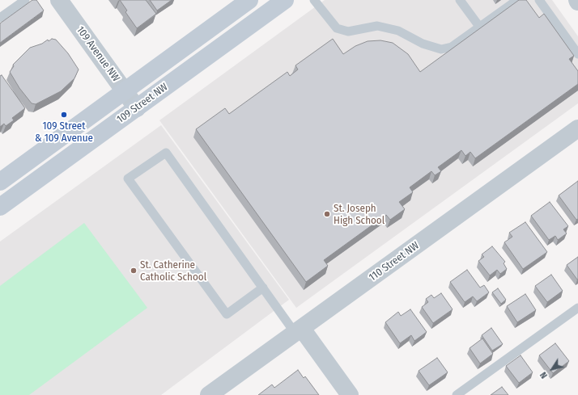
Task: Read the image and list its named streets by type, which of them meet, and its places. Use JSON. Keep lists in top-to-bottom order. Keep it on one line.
{"streets":{"main road":["109 Street NW"],"street":["109 Avenue NW","110 Street NW"]},"crossings":[["109 Avenue NW","109 Street NW"]],"places":["109 Street & 109 Avenue","St. Joseph High School","St. Catherine Catholic School"],"north":"bottom left"}
